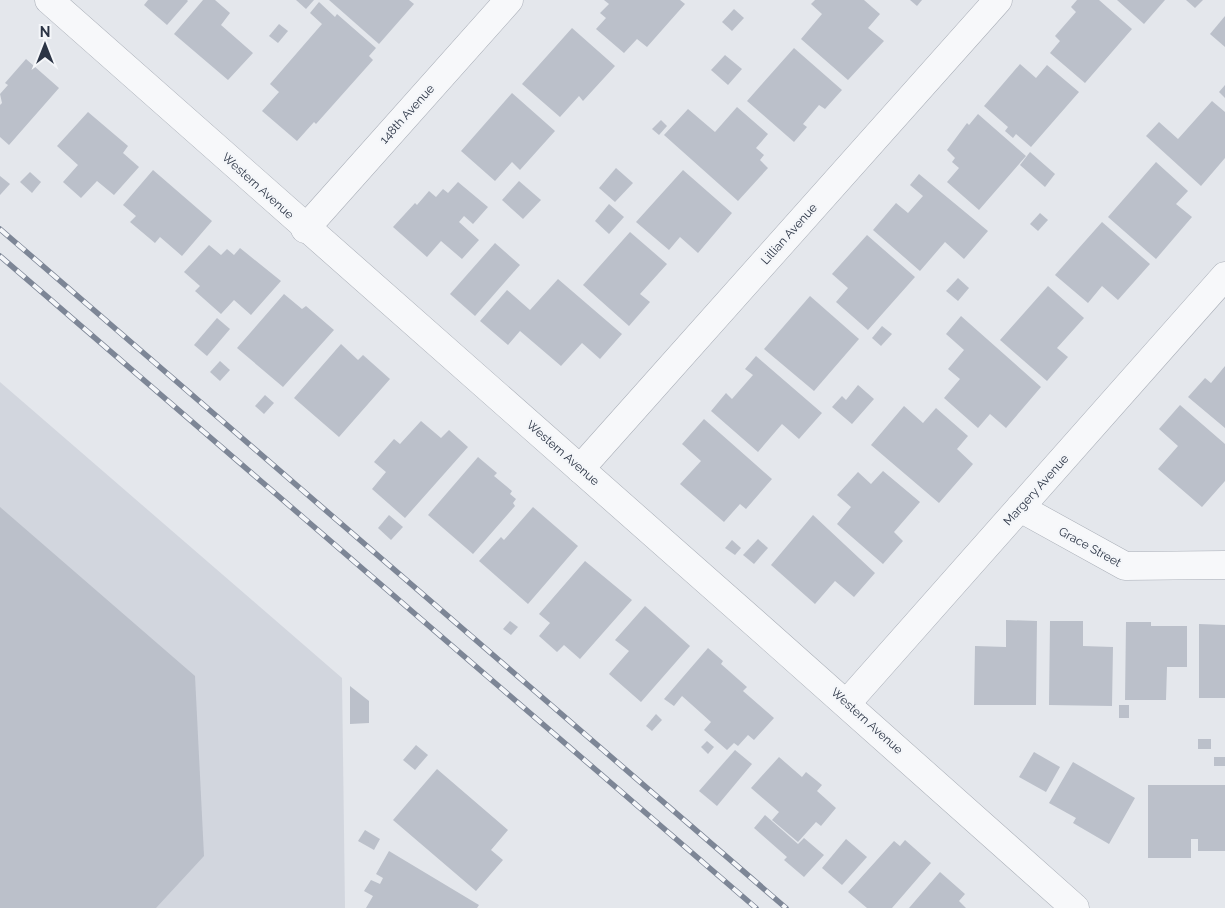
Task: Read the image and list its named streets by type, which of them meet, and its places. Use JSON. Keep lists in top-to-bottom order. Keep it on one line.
{"streets":{"street":["148th Avenue","Western Avenue","Lillian Avenue","Margery Avenue","Grace Street"]},"crossings":[["148th Avenue","Western Avenue"],["Western Avenue","Lillian Avenue"],["Western Avenue","Margery Avenue"],["Margery Avenue","Grace Street"]],"north":"top"}
